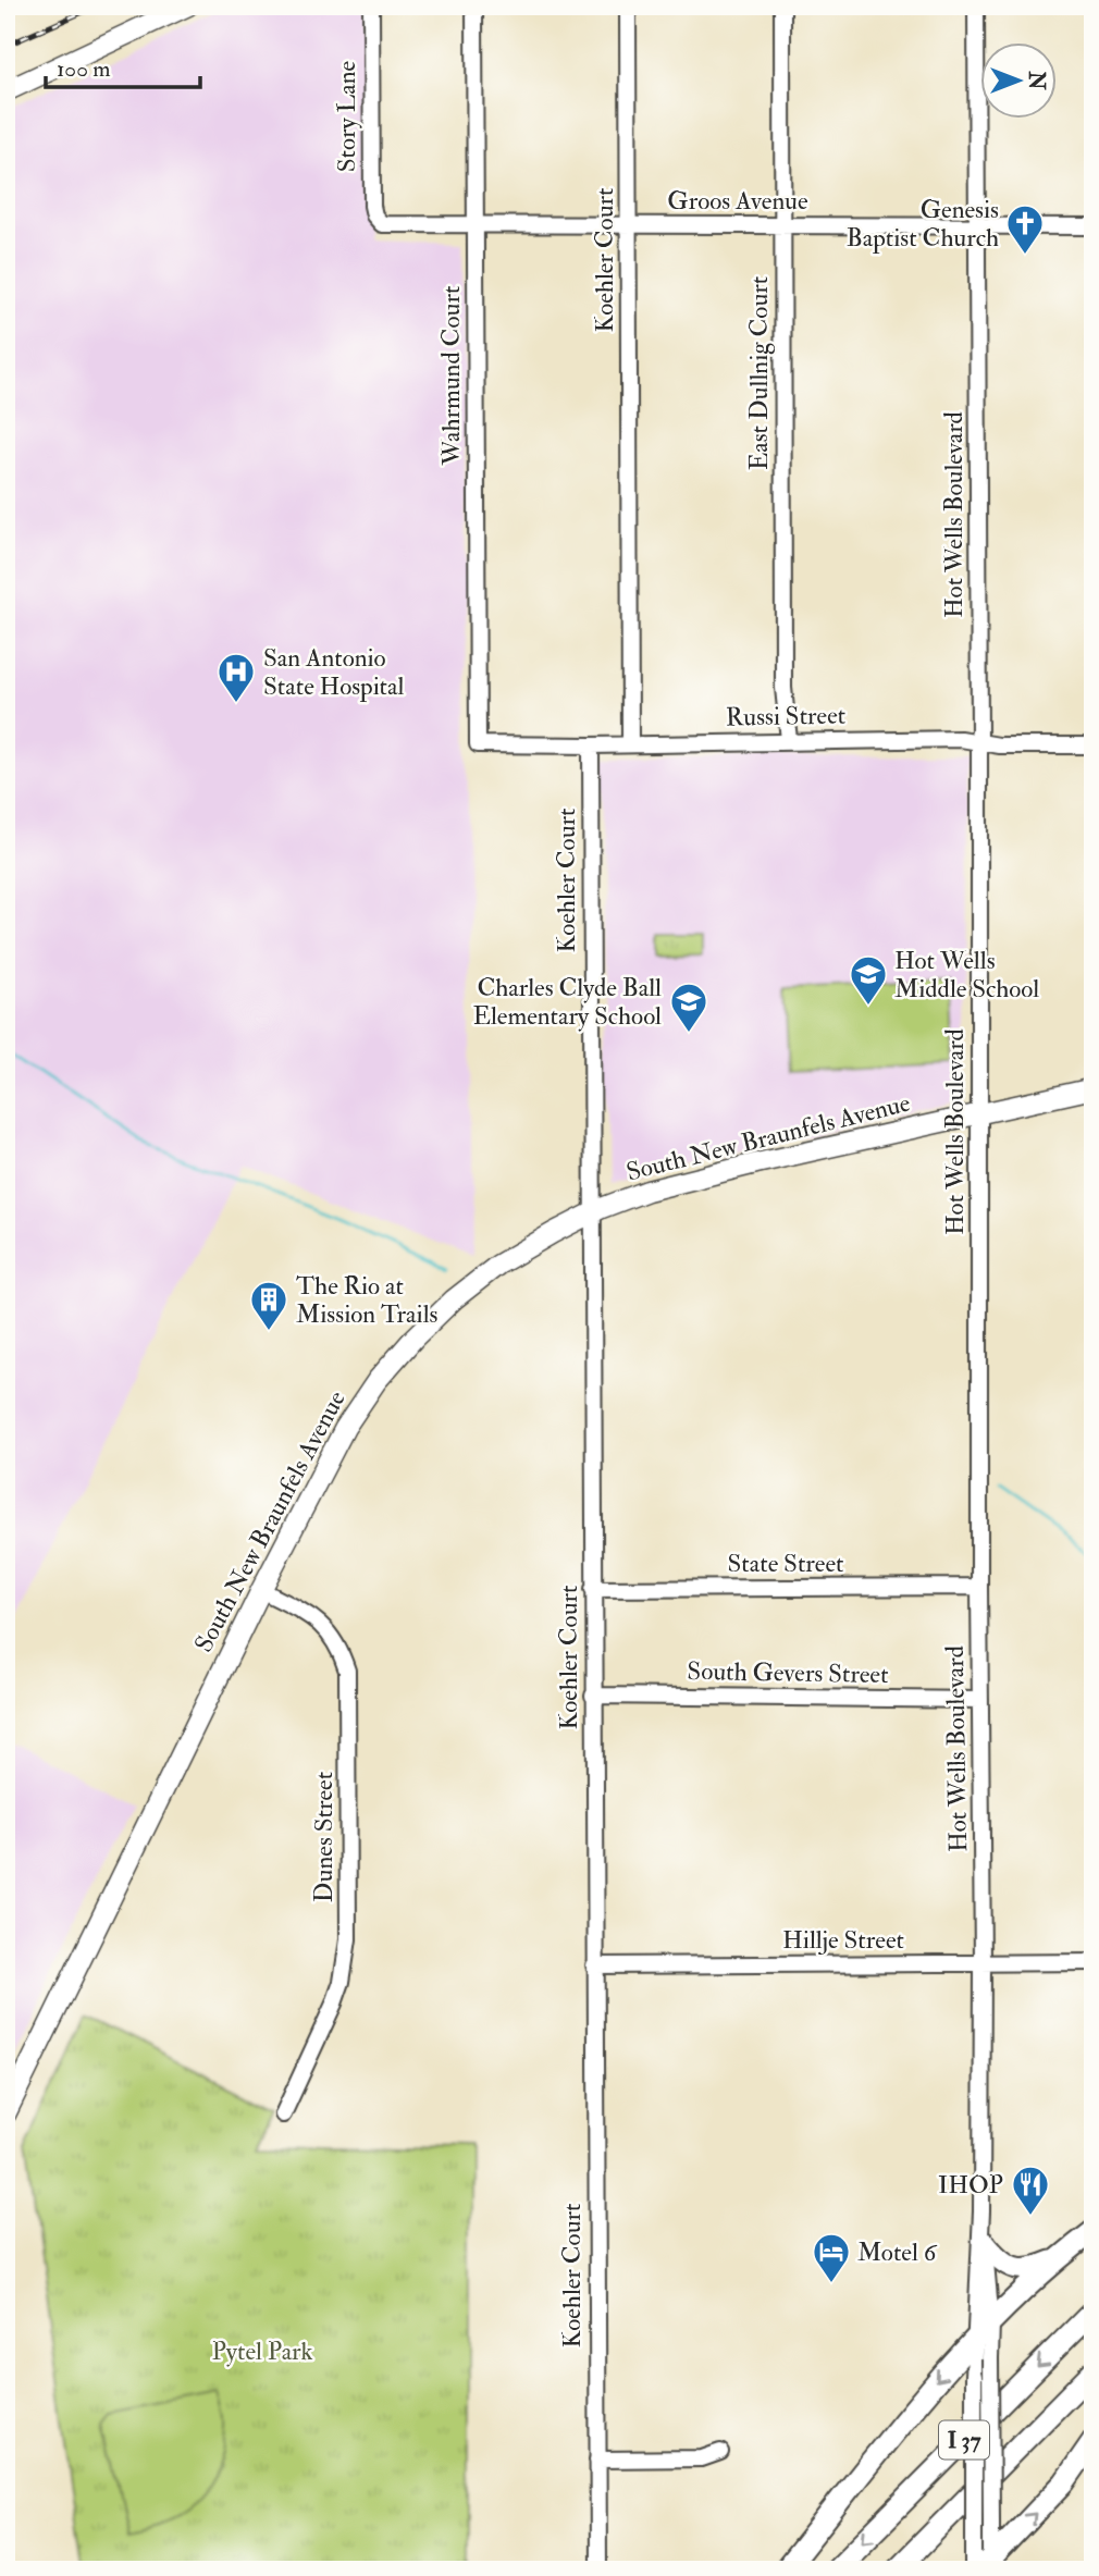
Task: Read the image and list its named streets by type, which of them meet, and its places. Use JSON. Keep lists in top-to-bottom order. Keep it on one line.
{"streets":{"highway":["I 37"],"main road":["South New Braunfels Avenue"],"street":["Story Lane","Groos Avenue","Koehler Court","East Dullnig Court","Wahrmund Court","Hot Wells Boulevard","Russi Street","State Street","South Gevers Street","Dunes Street","Hillje Street"]},"crossings":[["Story Lane","Groos Avenue"],["Groos Avenue","Koehler Court"],["Groos Avenue","East Dullnig Court"],["Groos Avenue","Wahrmund Court"],["Groos Avenue","Hot Wells Boulevard"],["Koehler Court","Russi Street"],["Koehler Court","South New Braunfels Avenue"],["Koehler Court","State Street"],["Koehler Court","South Gevers Street"],["Koehler Court","Hillje Street"],["East Dullnig Court","Russi Street"],["Wahrmund Court","Russi Street"],["Hot Wells Boulevard","Russi Street"],["Hot Wells Boulevard","South New Braunfels Avenue"],["Hot Wells Boulevard","State Street"],["Hot Wells Boulevard","South Gevers Street"],["Hot Wells Boulevard","Hillje Street"],["South New Braunfels Avenue","Dunes Street"]],"parks":["Pytel Park"],"places":{"church":["Genesis Baptist Church"],"hospital":["San Antonio State Hospital"],"school or university":["Hot Wells Middle School","Charles Clyde Ball Elementary School"],"building":["The Rio at Mission Trails"],"restaurant":["IHOP"],"hotel":["Motel 6"]},"scale_bar":"100 m","north":"right"}
